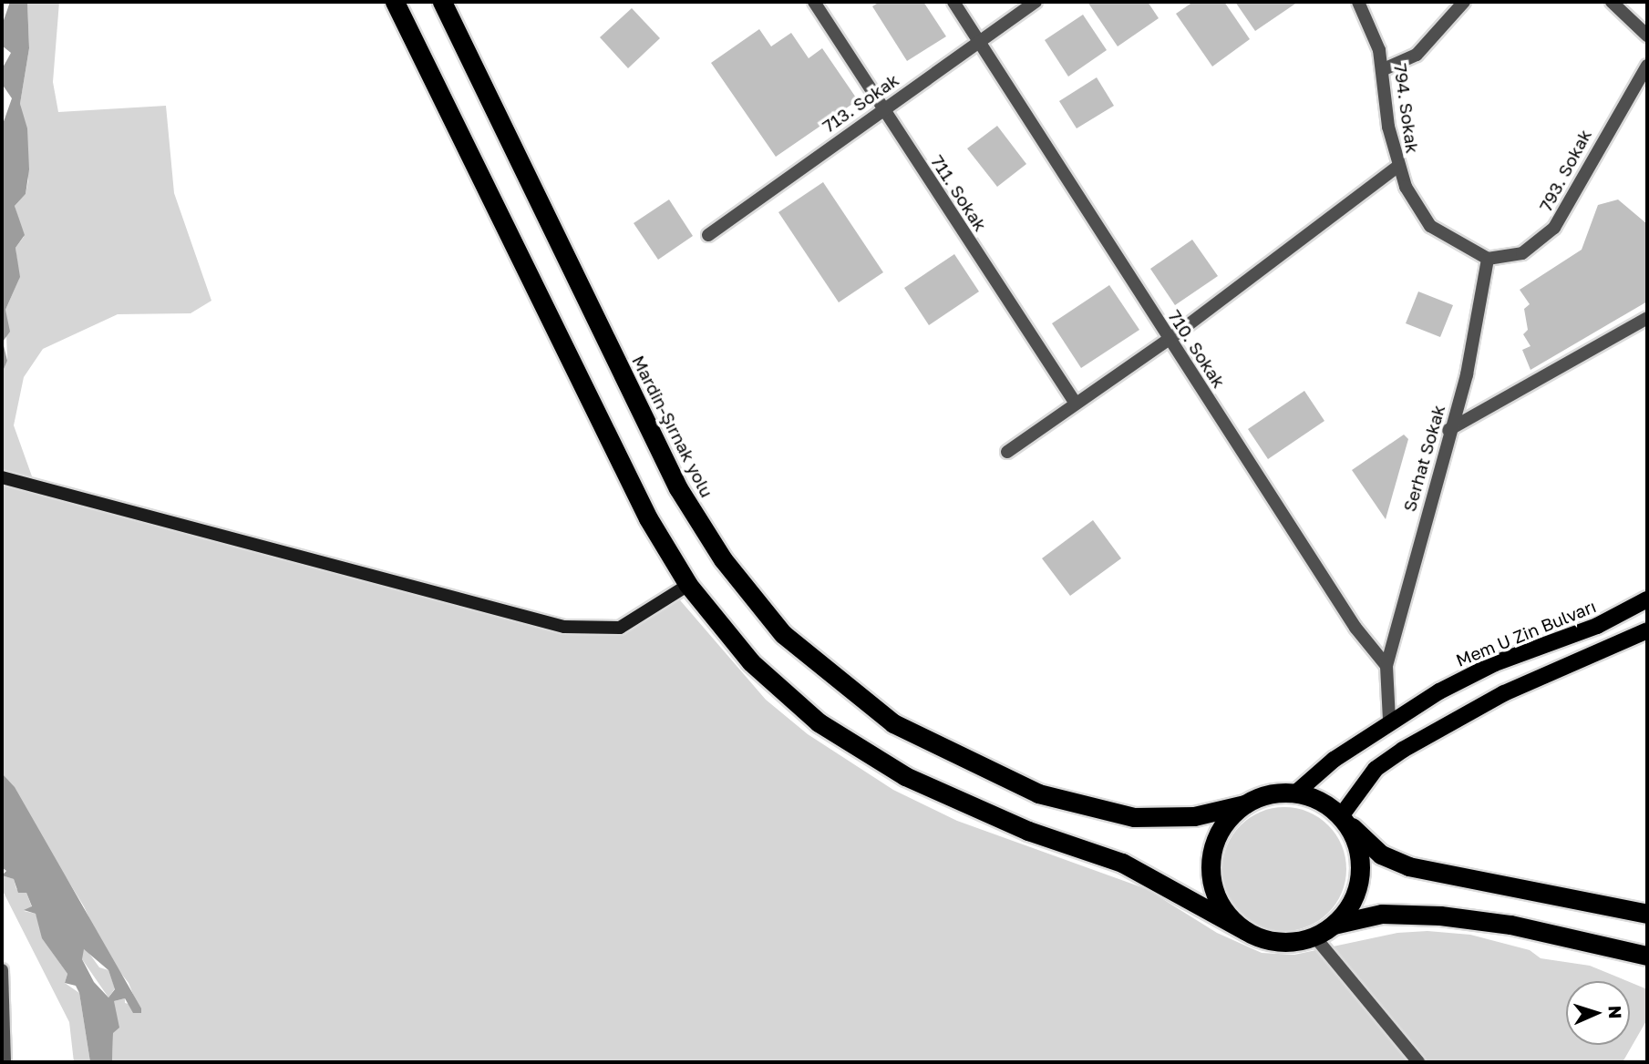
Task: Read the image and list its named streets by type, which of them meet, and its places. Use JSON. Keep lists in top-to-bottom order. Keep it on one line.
{"streets":{"highway":["Mardin-Şırnak yolu"],"main road":["Mem U Zin Bulvarı"],"street":["713. Sokak","794. Sokak","793. Sokak","711. Sokak","710. Sokak","Serhat Sokak"]},"crossings":[["713. Sokak","711. Sokak"],["713. Sokak","710. Sokak"],["794. Sokak","793. Sokak"],["794. Sokak","Serhat Sokak"],["793. Sokak","Serhat Sokak"],["710. Sokak","Serhat Sokak"],["Mardin-Şırnak yolu","Mem U Zin Bulvarı"]],"north":"right"}
